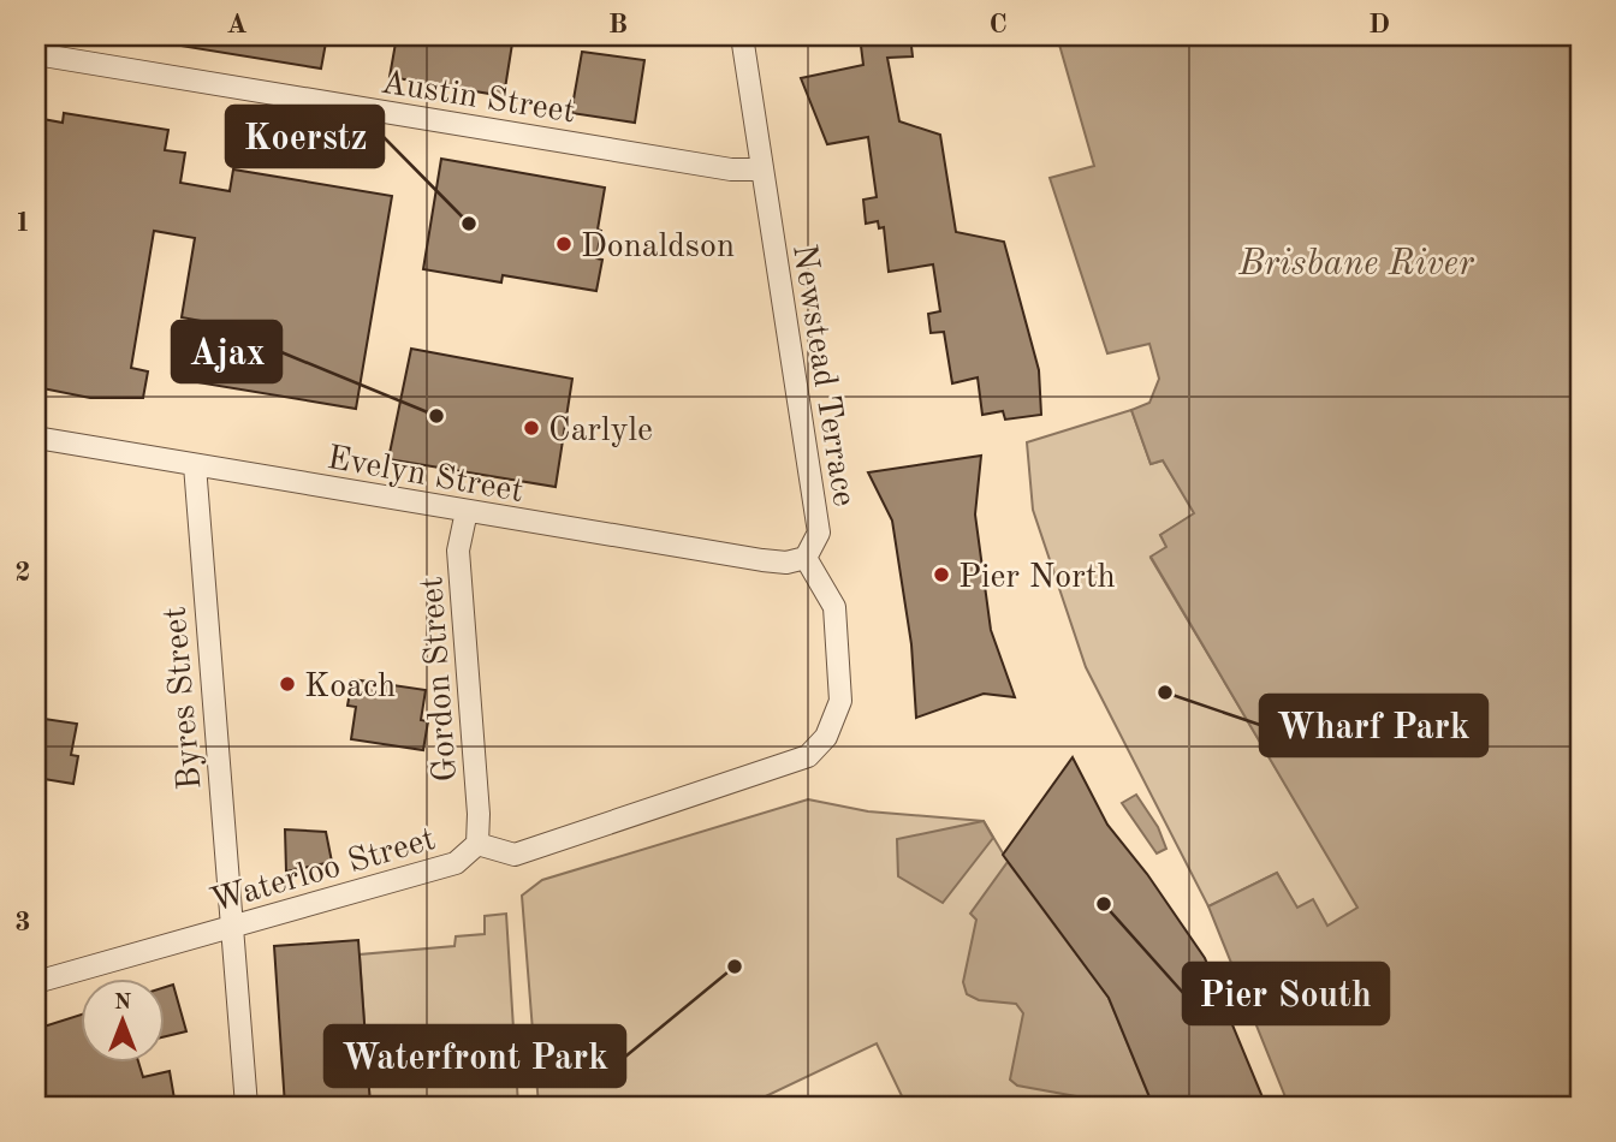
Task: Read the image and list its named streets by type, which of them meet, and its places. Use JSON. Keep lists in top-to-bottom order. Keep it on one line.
{"streets":{"street":["Austin Street","Newstead Terrace","Evelyn Street","Gordon Street","Byres Street","Waterloo Street"]},"crossings":[["Austin Street","Newstead Terrace"],["Newstead Terrace","Evelyn Street"],["Newstead Terrace","Waterloo Street"],["Evelyn Street","Gordon Street"],["Evelyn Street","Byres Street"],["Evelyn Street","Waterloo Street"],["Gordon Street","Waterloo Street"],["Byres Street","Waterloo Street"]],"water":["Brisbane River"],"places":["Koerstz","Donaldson","Ajax","Carlyle","Pier North","Koach","Wharf Park","Pier South","Waterfront Park"],"north":"top","grid":{"columns":["A","B","C","D"],"rows":["1","2","3"]}}
